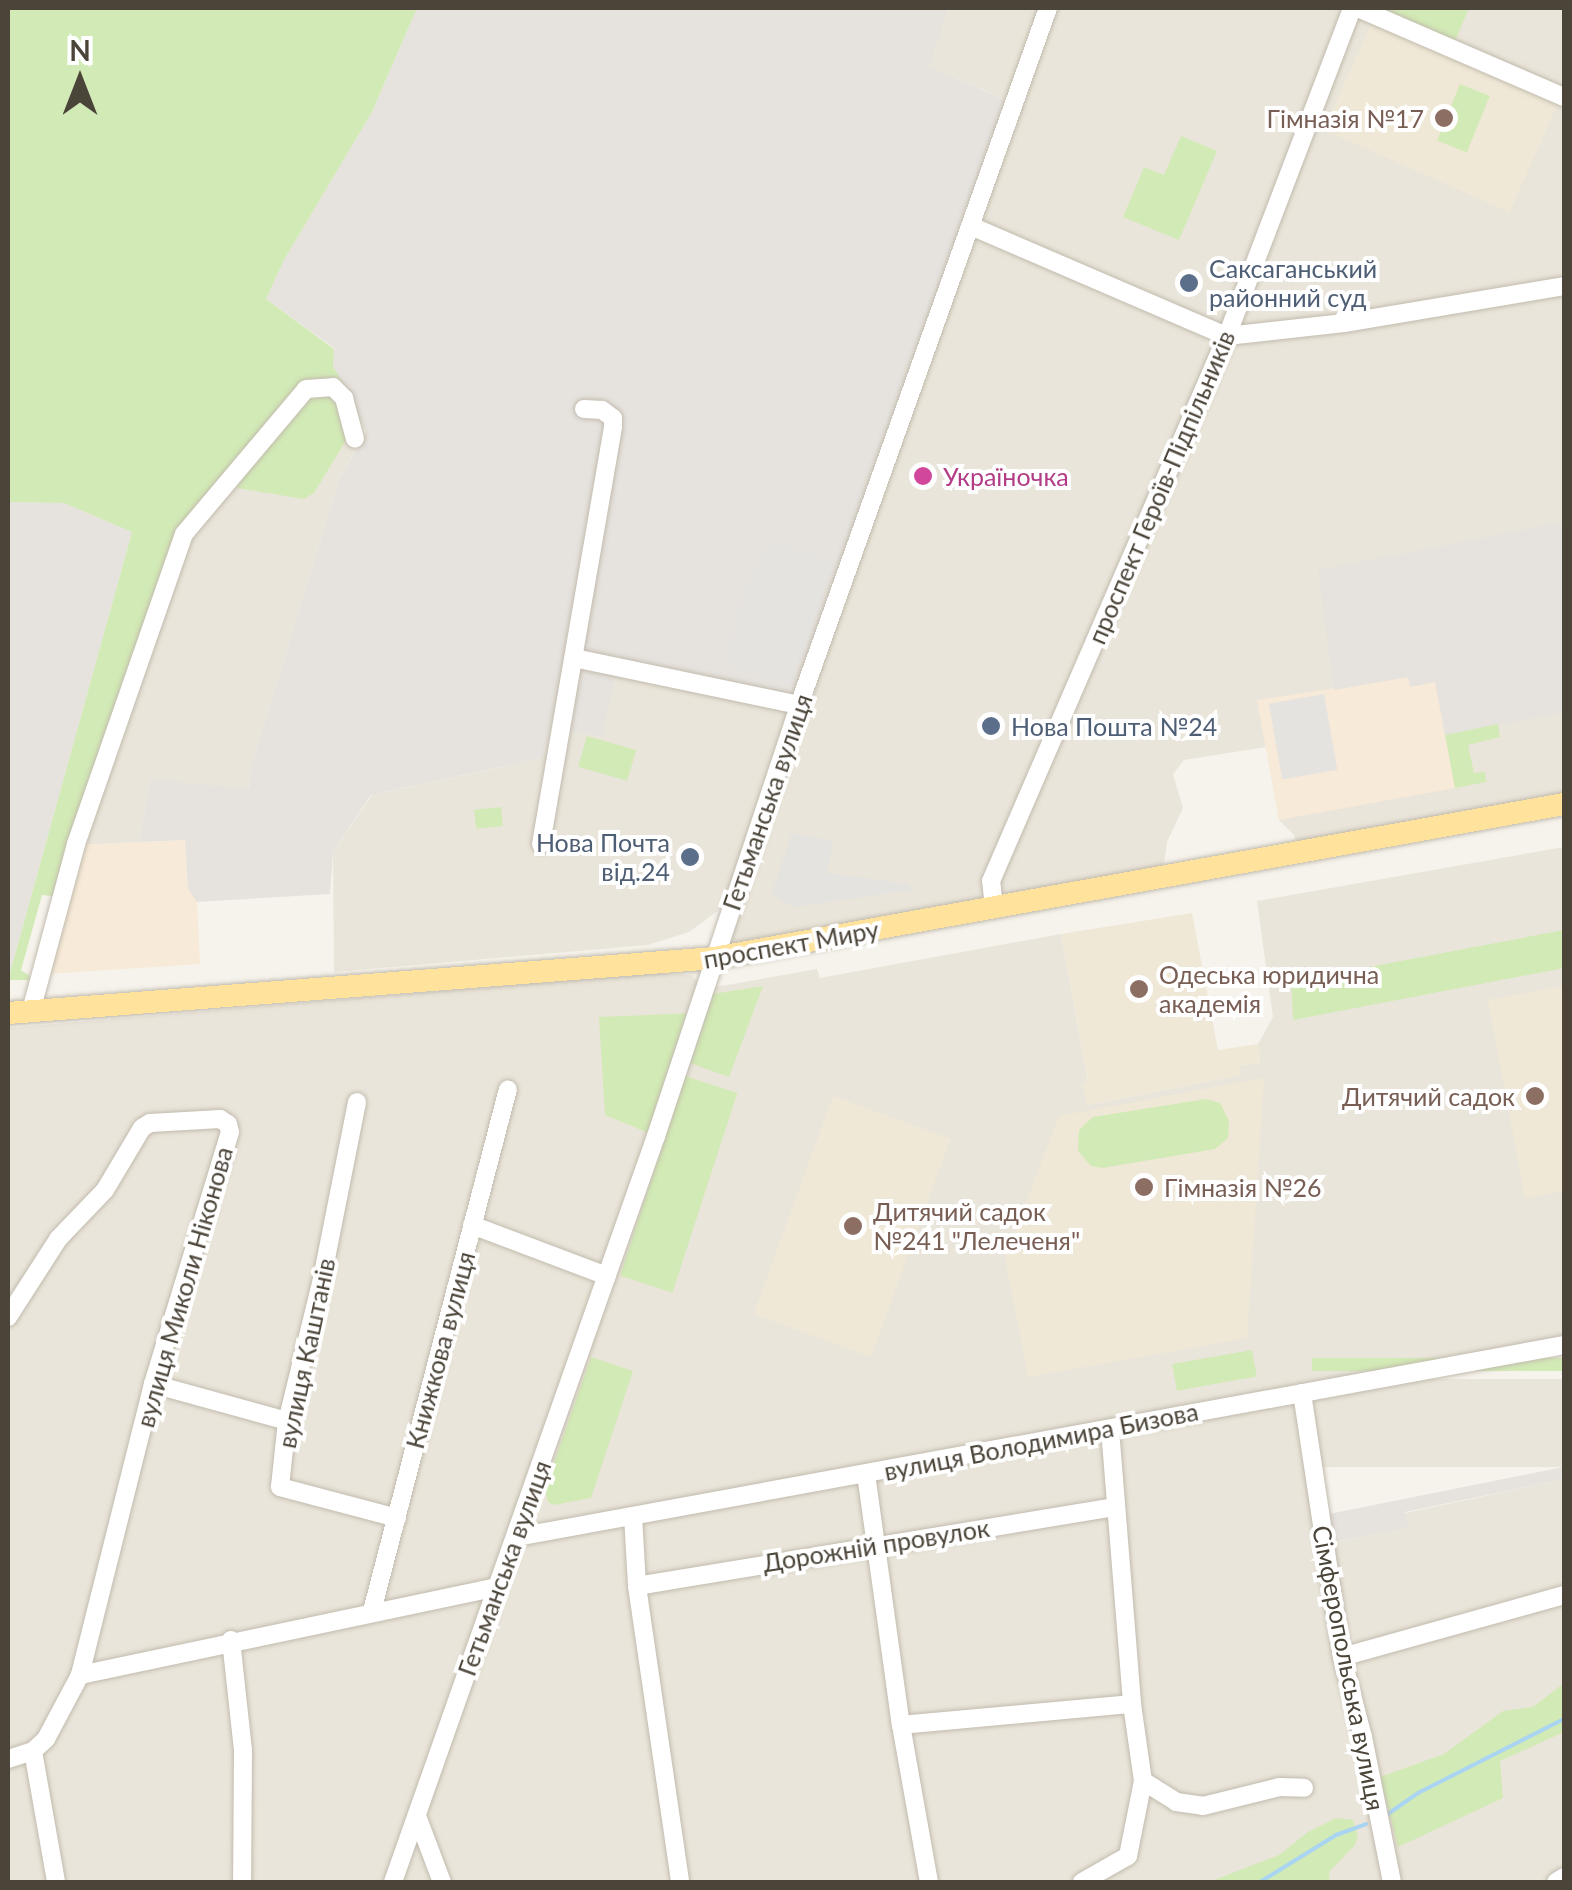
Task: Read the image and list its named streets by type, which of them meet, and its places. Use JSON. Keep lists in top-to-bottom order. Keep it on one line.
{"streets":{"main road":["проспект Миру"],"street":["проспект Героїв-Підпільників","Гетьманська вулиця","вулиця Миколи Ніконова","Книжкова вулиця","вулиця Каштанів","вулиця Володимира Бизова","Дорожній провулок","Сімферопольська вулиця"]},"crossings":[["проспект Героїв-Підпільників","проспект Миру"],["Гетьманська вулиця","проспект Миру"],["Гетьманська вулиця","вулиця Володимира Бизова"],["Книжкова вулиця","вулиця Каштанів"],["вулиця Володимира Бизова","Сімферопольська вулиця"]],"places":["Гімназія №17","Саксаганський районний суд","Україночка","Нова Пошта №24","Нова Почта від.24","Одеська юридична академія","Дитячий садок","Гімназія №26","Дитячий садок №241 \"Лелеченя\""],"north":"top"}
